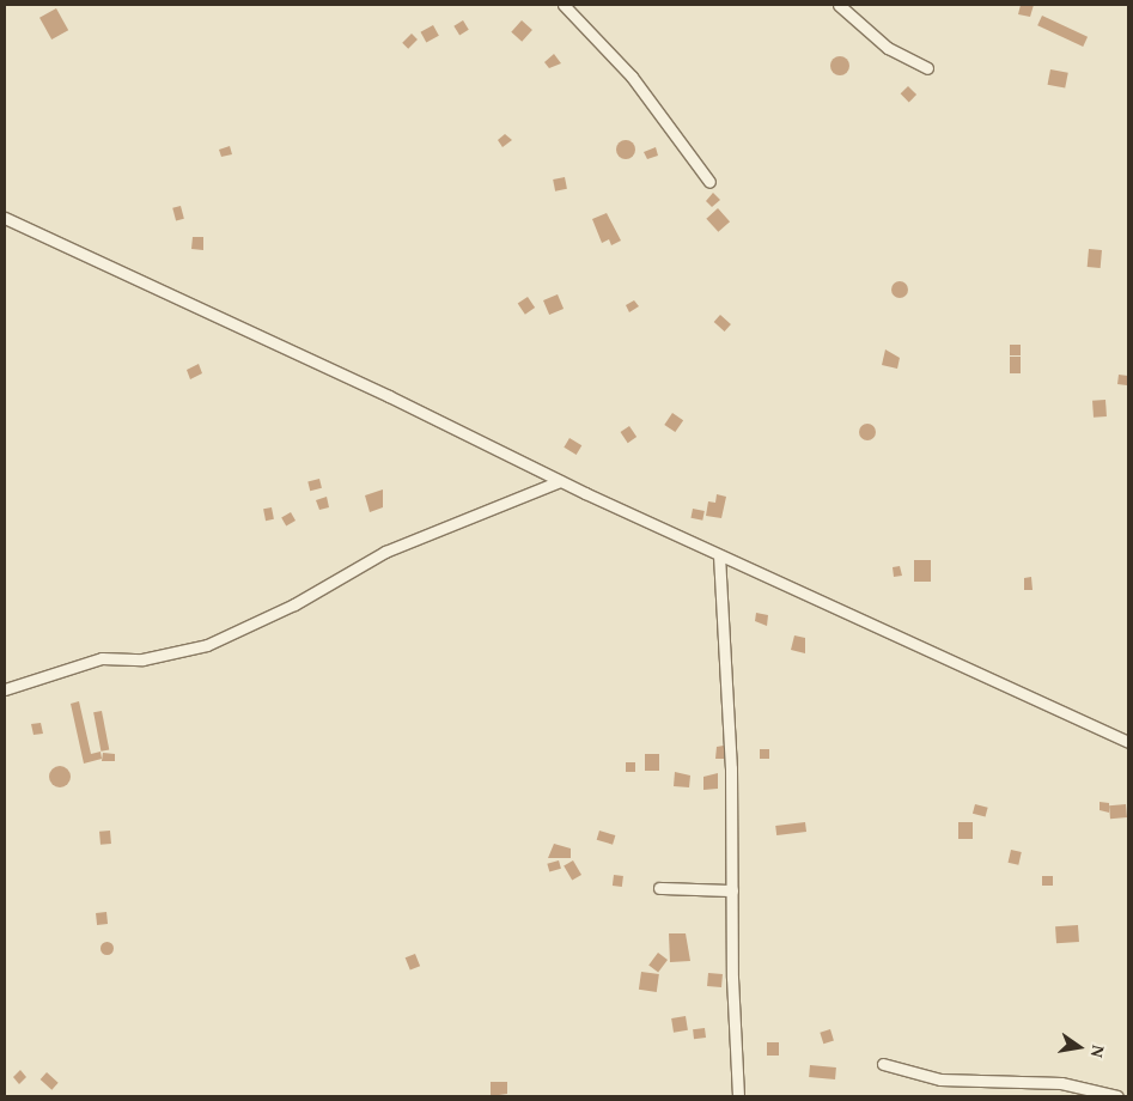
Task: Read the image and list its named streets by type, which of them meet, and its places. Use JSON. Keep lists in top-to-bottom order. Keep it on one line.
{"north":"right"}
